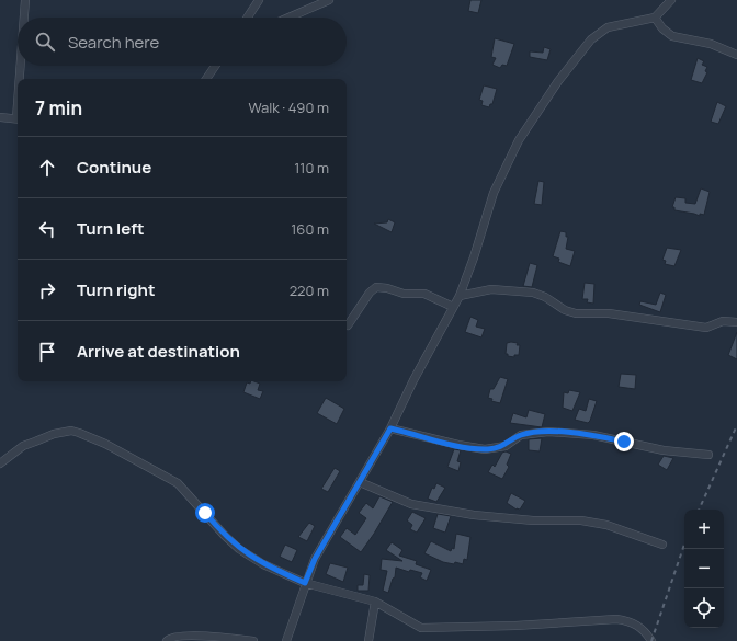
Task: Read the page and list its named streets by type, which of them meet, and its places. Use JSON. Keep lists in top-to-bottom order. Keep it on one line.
{"page":{"search":"Search here","heading":["7 min","Walk · 490 m"],"list":[["Continue","110 m"],["Turn left","160 m"],["Turn right","220 m"],"Arrive at destination"],"map_buttons":["+","−"]}}
